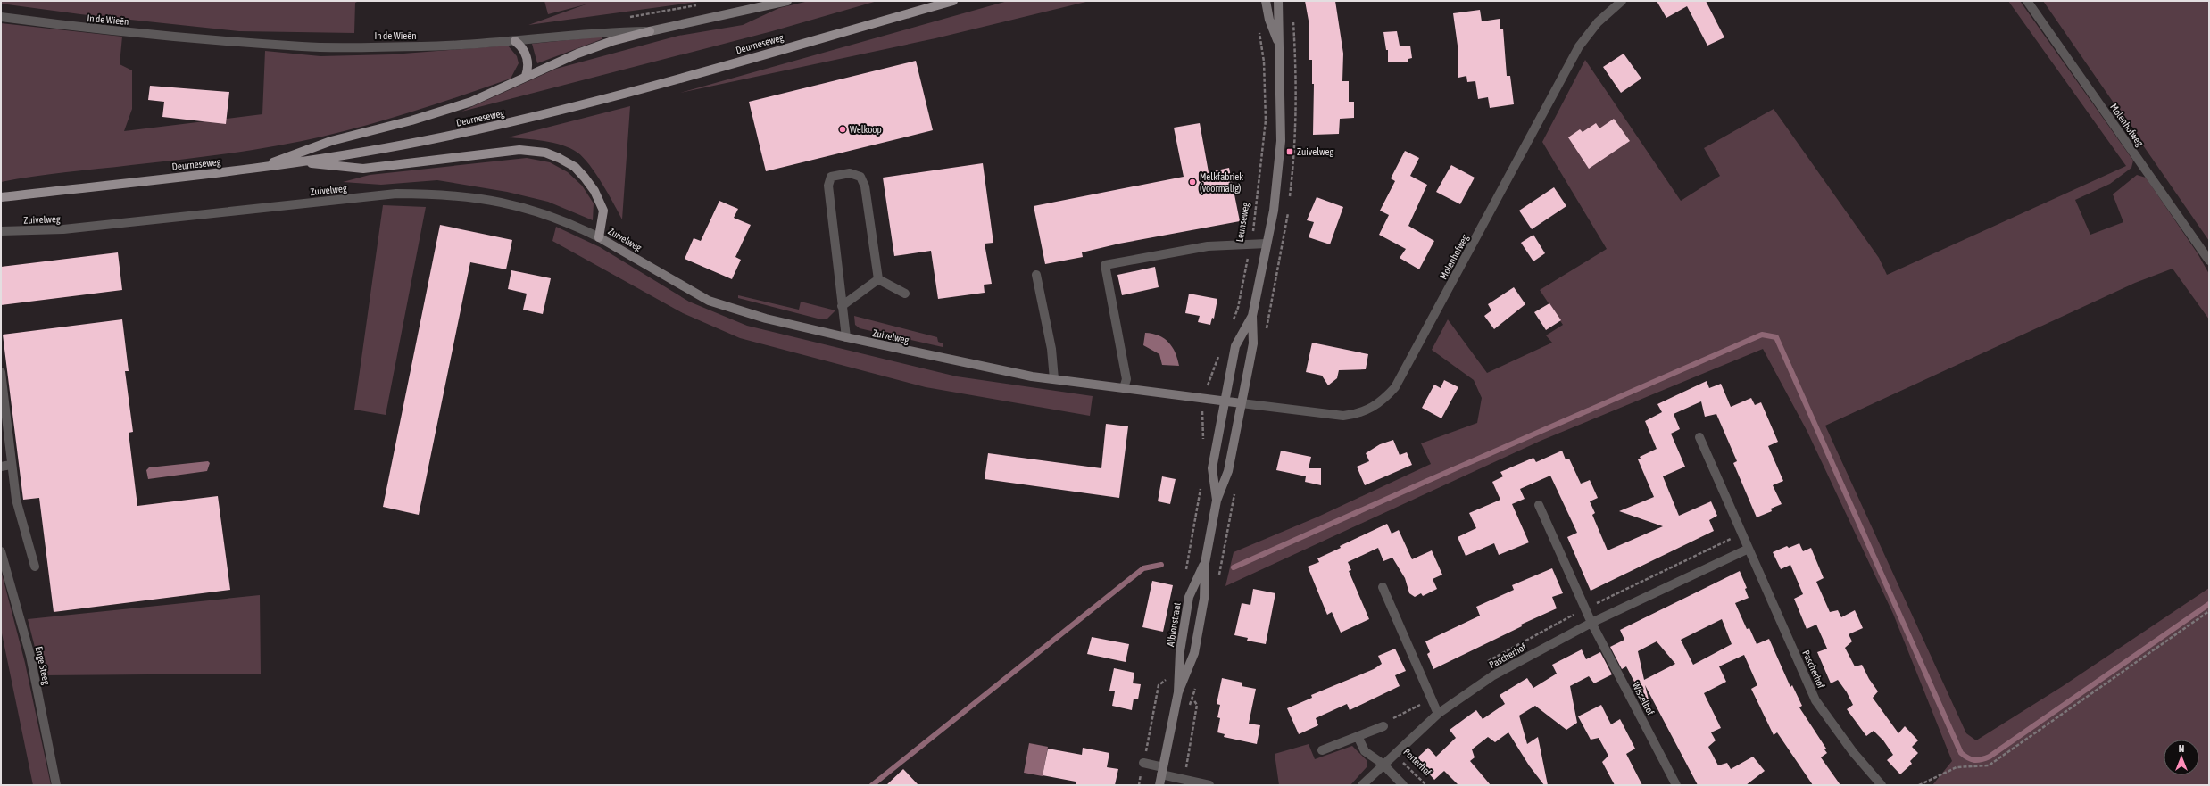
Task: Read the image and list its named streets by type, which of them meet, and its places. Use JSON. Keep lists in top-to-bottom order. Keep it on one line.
{"streets":{"main road":["In de Wieën","Deurneseweg","Zuivelweg","Albionstraat"],"street":["Molenhofweg","Pascherhof","Enge Steeg","Wisselhof"],"path":["Leunseweg","Porterhof"]},"crossings":[["Molenhofweg","Zuivelweg"],["Molenhofweg","Albionstraat"],["Zuivelweg","Albionstraat"],["Pascherhof","Wisselhof"],["Pascherhof","Porterhof"]],"places":{"other":["Welkoop","Melkfabriek (voormalig)"],"transit":["Zuivelweg"]},"north":"top"}
